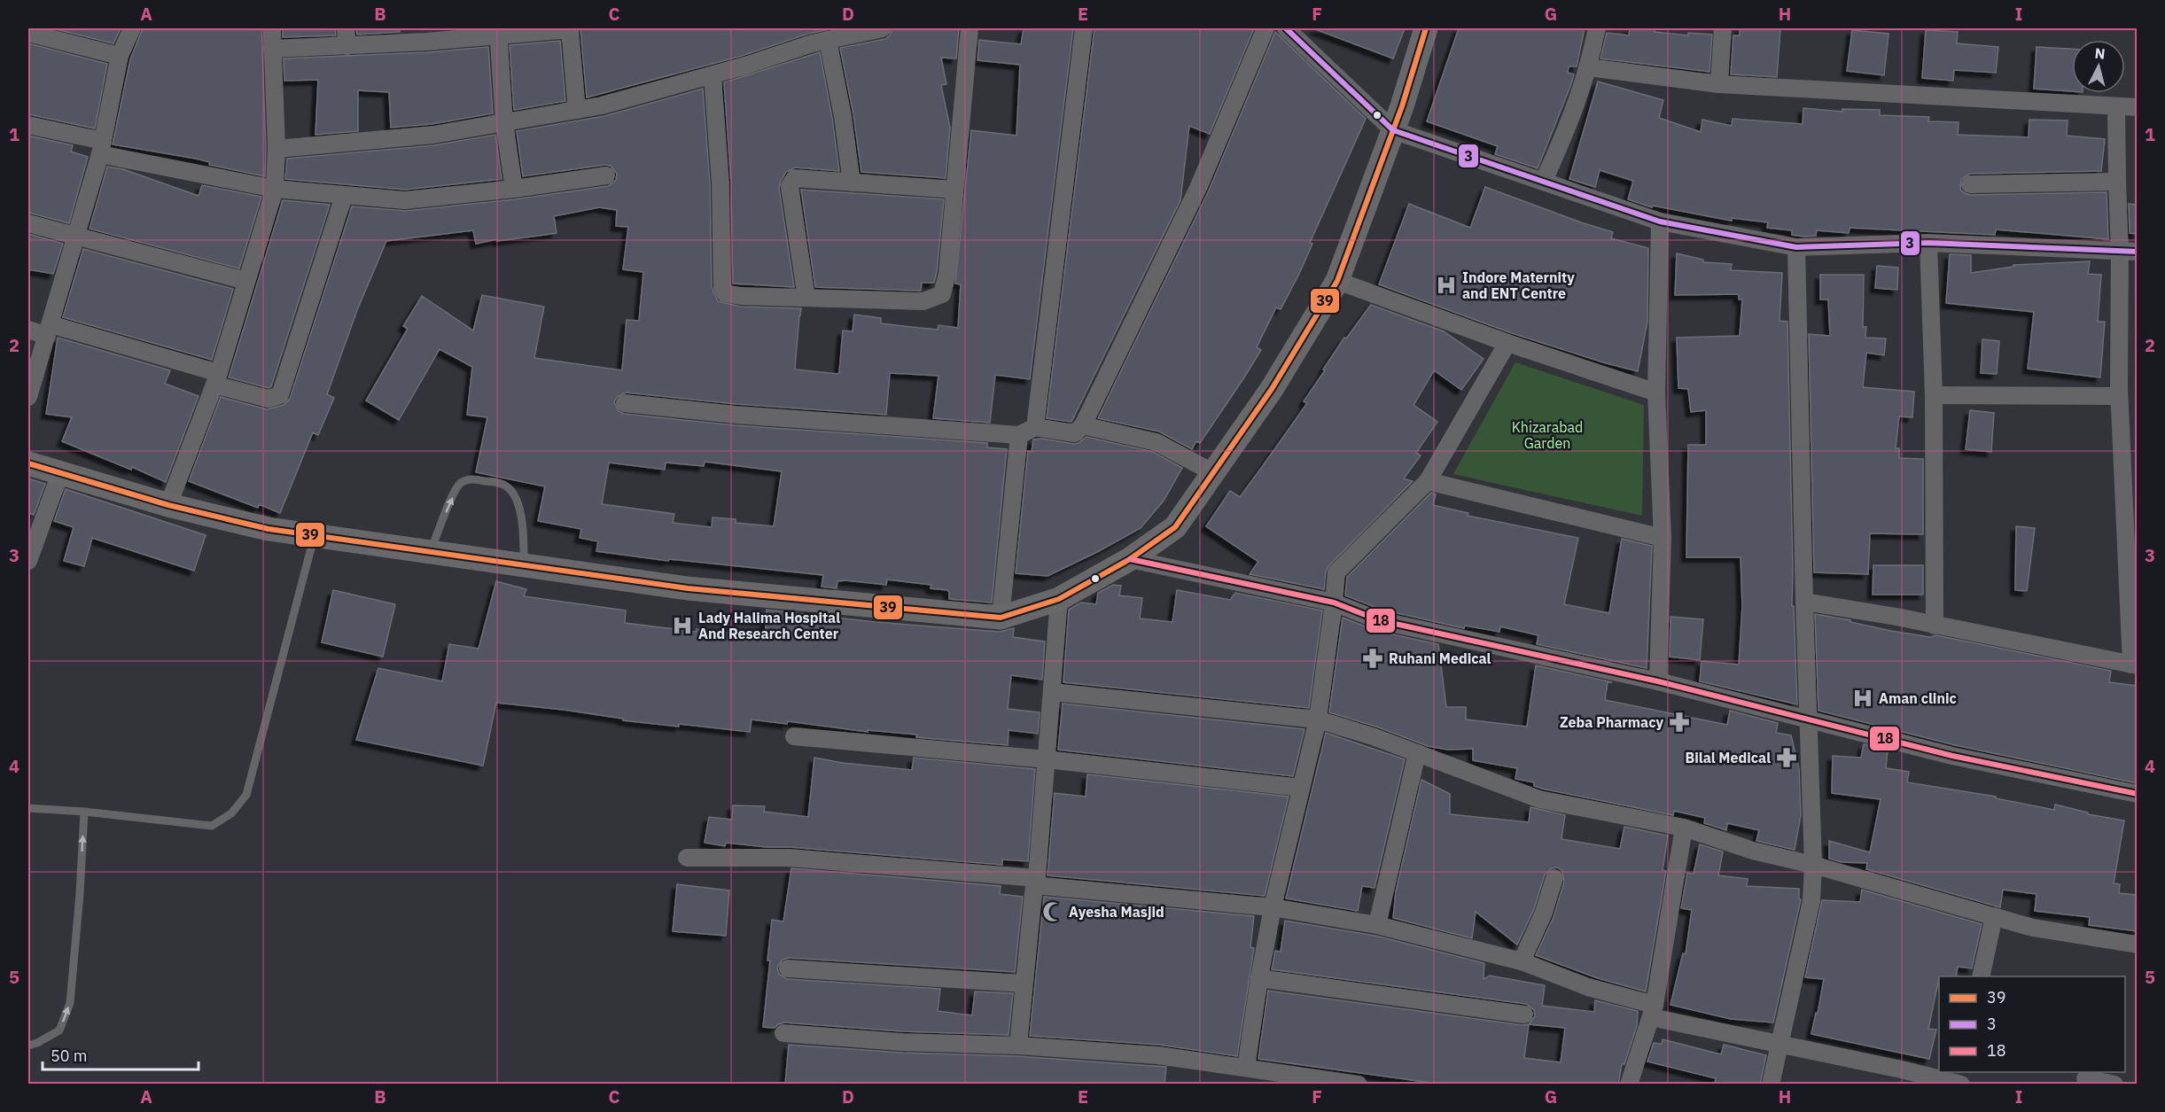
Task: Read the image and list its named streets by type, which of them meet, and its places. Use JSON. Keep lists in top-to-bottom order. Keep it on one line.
{"parks":["Khizarabad Garden"],"places":{"hospital":["Indore Maternity and ENT Centre","Lady Halima Hospital And Research Center","Aman clinic"],"pharmacy":["Ruhani Medical","Zeba Pharmacy","Bilal Medical"],"mosque":["Ayesha Masjid"]},"lines":["transit line 39","transit line 3","transit line 18"],"legend":["39","3","18"],"scale_bar":"50 m","north":"top","grid":{"columns":["A","B","C","D","E","F","G","H","I"],"rows":["1","2","3","4","5"]}}
